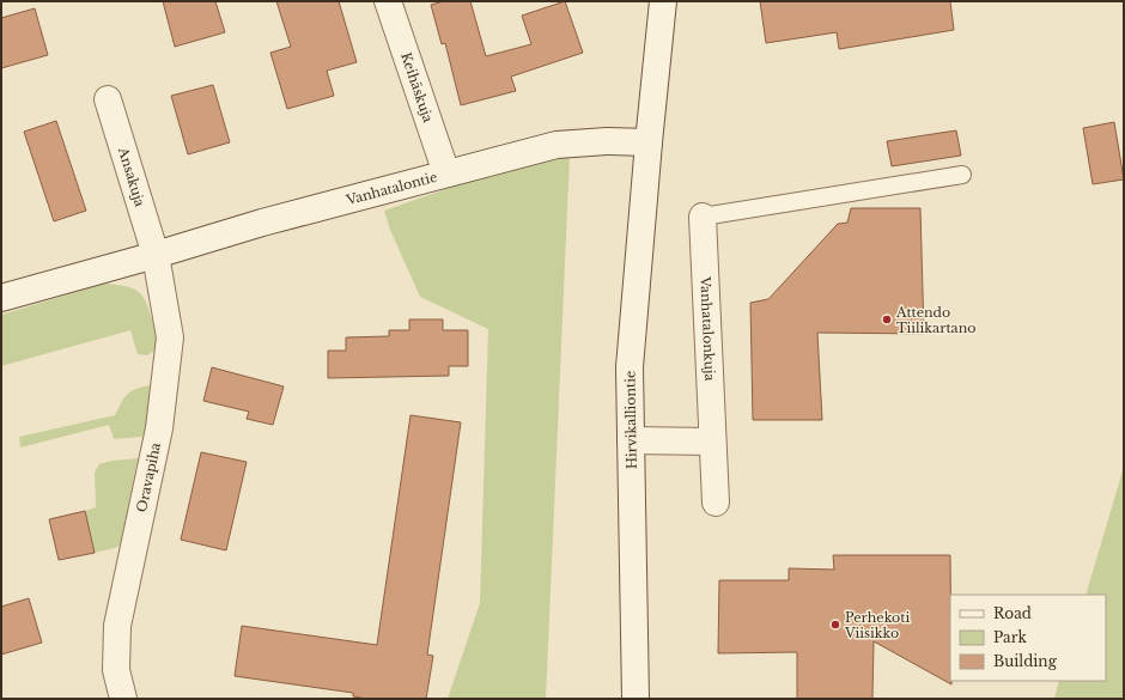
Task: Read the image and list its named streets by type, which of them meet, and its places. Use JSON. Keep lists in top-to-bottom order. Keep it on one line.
{"streets":{"street":["Keihäskuja","Ansakuja","Vanhatalontie","Vanhatalonkuja","Hirvikalliontie","Oravapiha"]},"crossings":[["Keihäskuja","Vanhatalontie"],["Ansakuja","Vanhatalontie"],["Ansakuja","Oravapiha"],["Vanhatalontie","Hirvikalliontie"],["Vanhatalontie","Oravapiha"]],"places":["Attendo Tiilikartano","Perhekoti Viisikko"],"legend":["Road","Park","Building"]}
